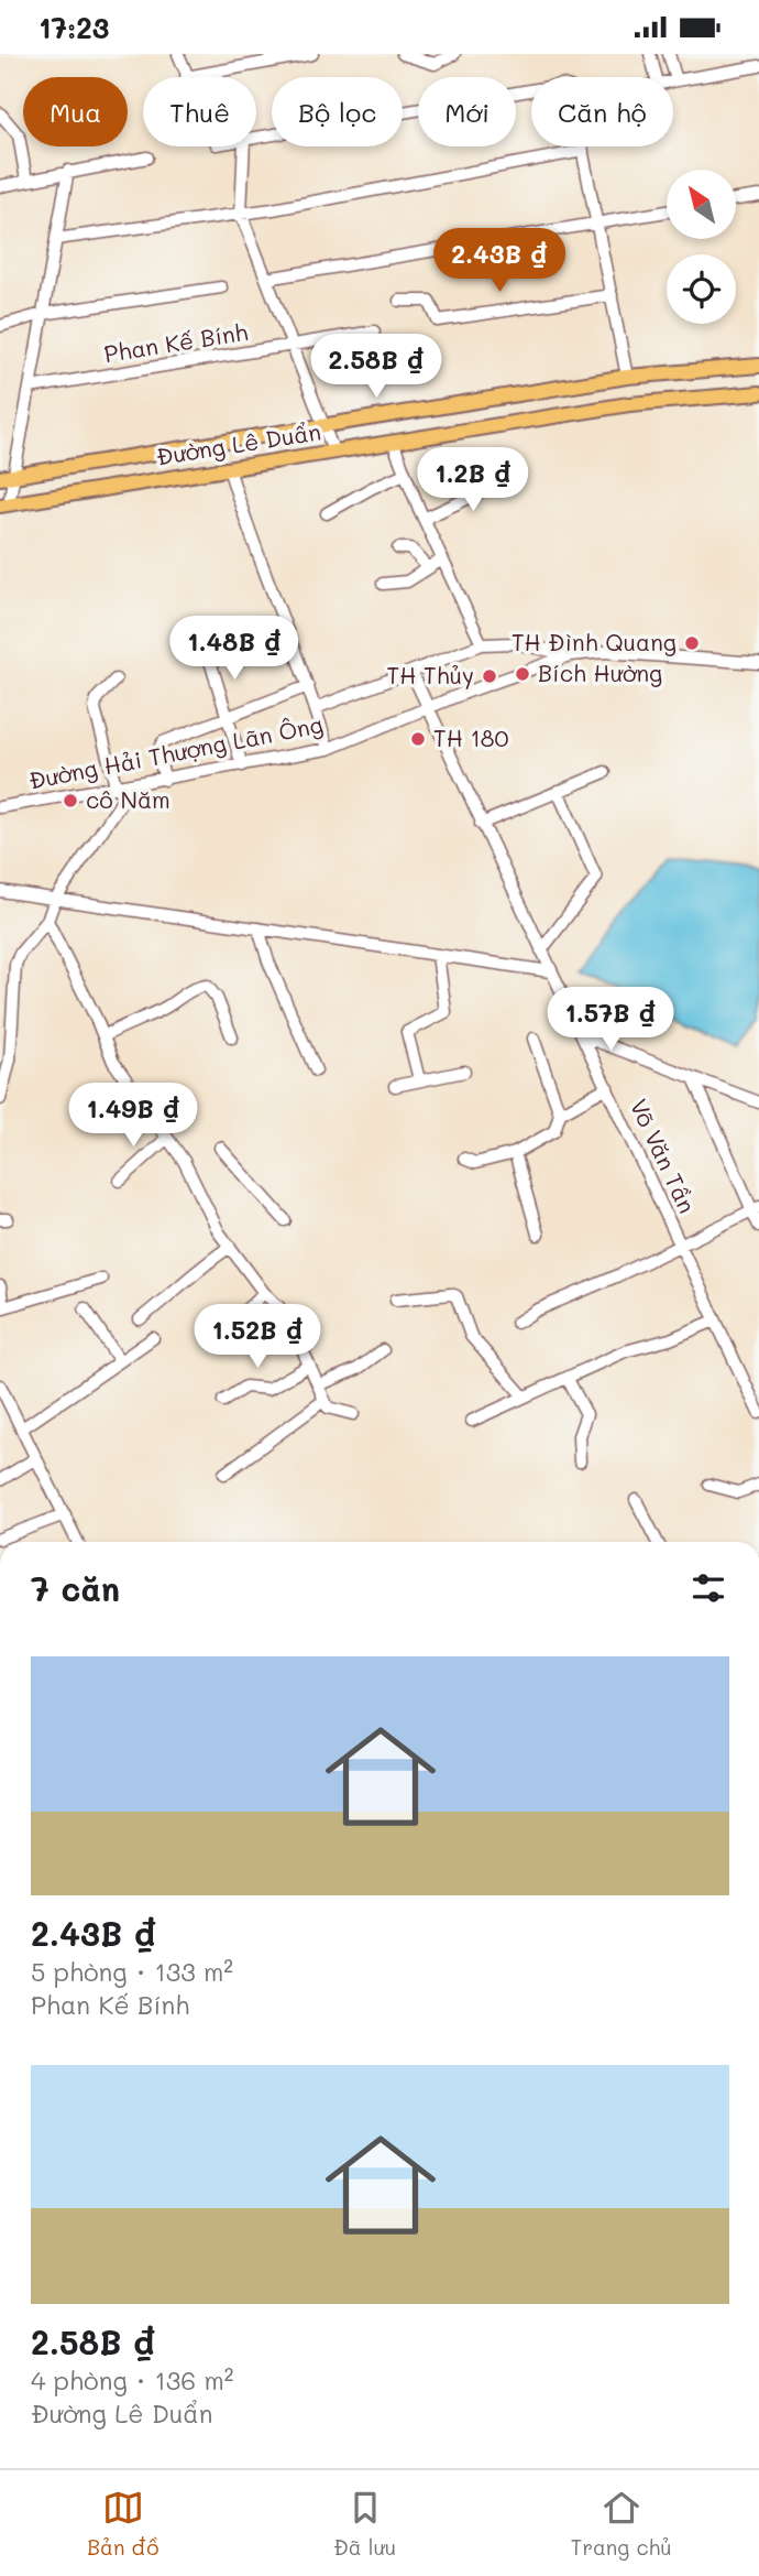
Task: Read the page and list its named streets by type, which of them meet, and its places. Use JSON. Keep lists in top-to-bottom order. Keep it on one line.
{"streets":{"main road":["Đường Lê Duẩn"],"street":["Phan Kế Bính","Đường Hải Thượng Lãn Ông","Võ Văn Tần"]},"crossings":[["Đường Hải Thượng Lãn Ông","Võ Văn Tần"]],"places":["TH Đình Quang","Bích Hường","TH Thủy","TH 180","cô Năm"],"north":"top left","page":{"status":"17:23","chip":["Mua","Thuê","Bộ lọc","Mới","Căn hộ"],"price":["2.43B ₫","2.58B ₫","1.2B ₫","1.48B ₫","1.57B ₫","1.49B ₫","1.52B ₫"],"heading":"7 căn","list":[{"name":"2.43B ₫","note":"5 phòng · 133 m² · Phan Kế Bính"},{"name":"2.58B ₫","note":"4 phòng · 136 m² · Đường Lê Duẩn"}],"tabs":["Bản đồ","Đã lưu","Trang chủ"]}}
